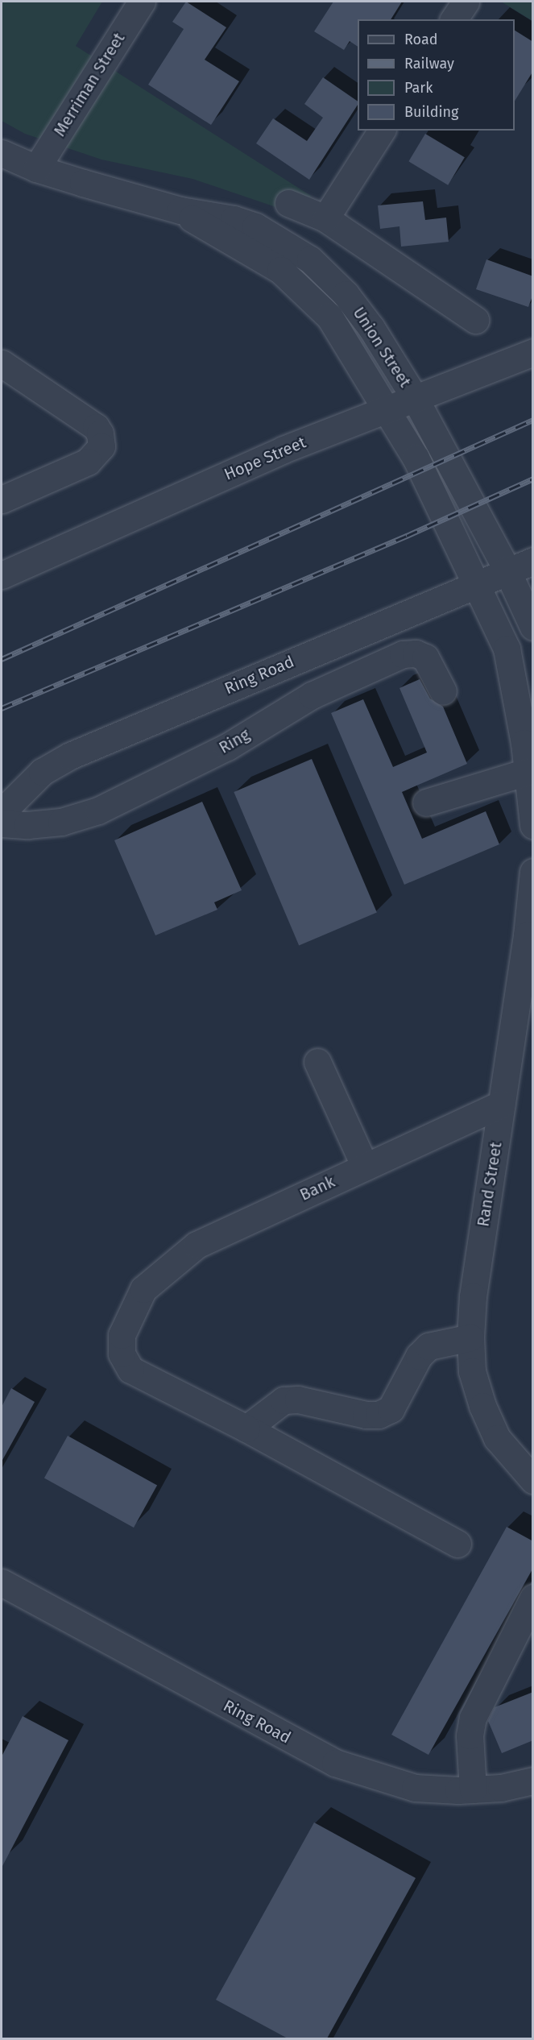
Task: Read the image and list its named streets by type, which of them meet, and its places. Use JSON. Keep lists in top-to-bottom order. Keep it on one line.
{"streets":{"street":["Merriman Street","Union Street","Hope Street","Ring Road","Ring","Rand Street","Bank"]},"crossings":[["Merriman Street","Union Street"],["Union Street","Hope Street"],["Union Street","Ring Road"],["Rand Street","Bank"]],"legend":["Road","Railway","Park","Building"]}
